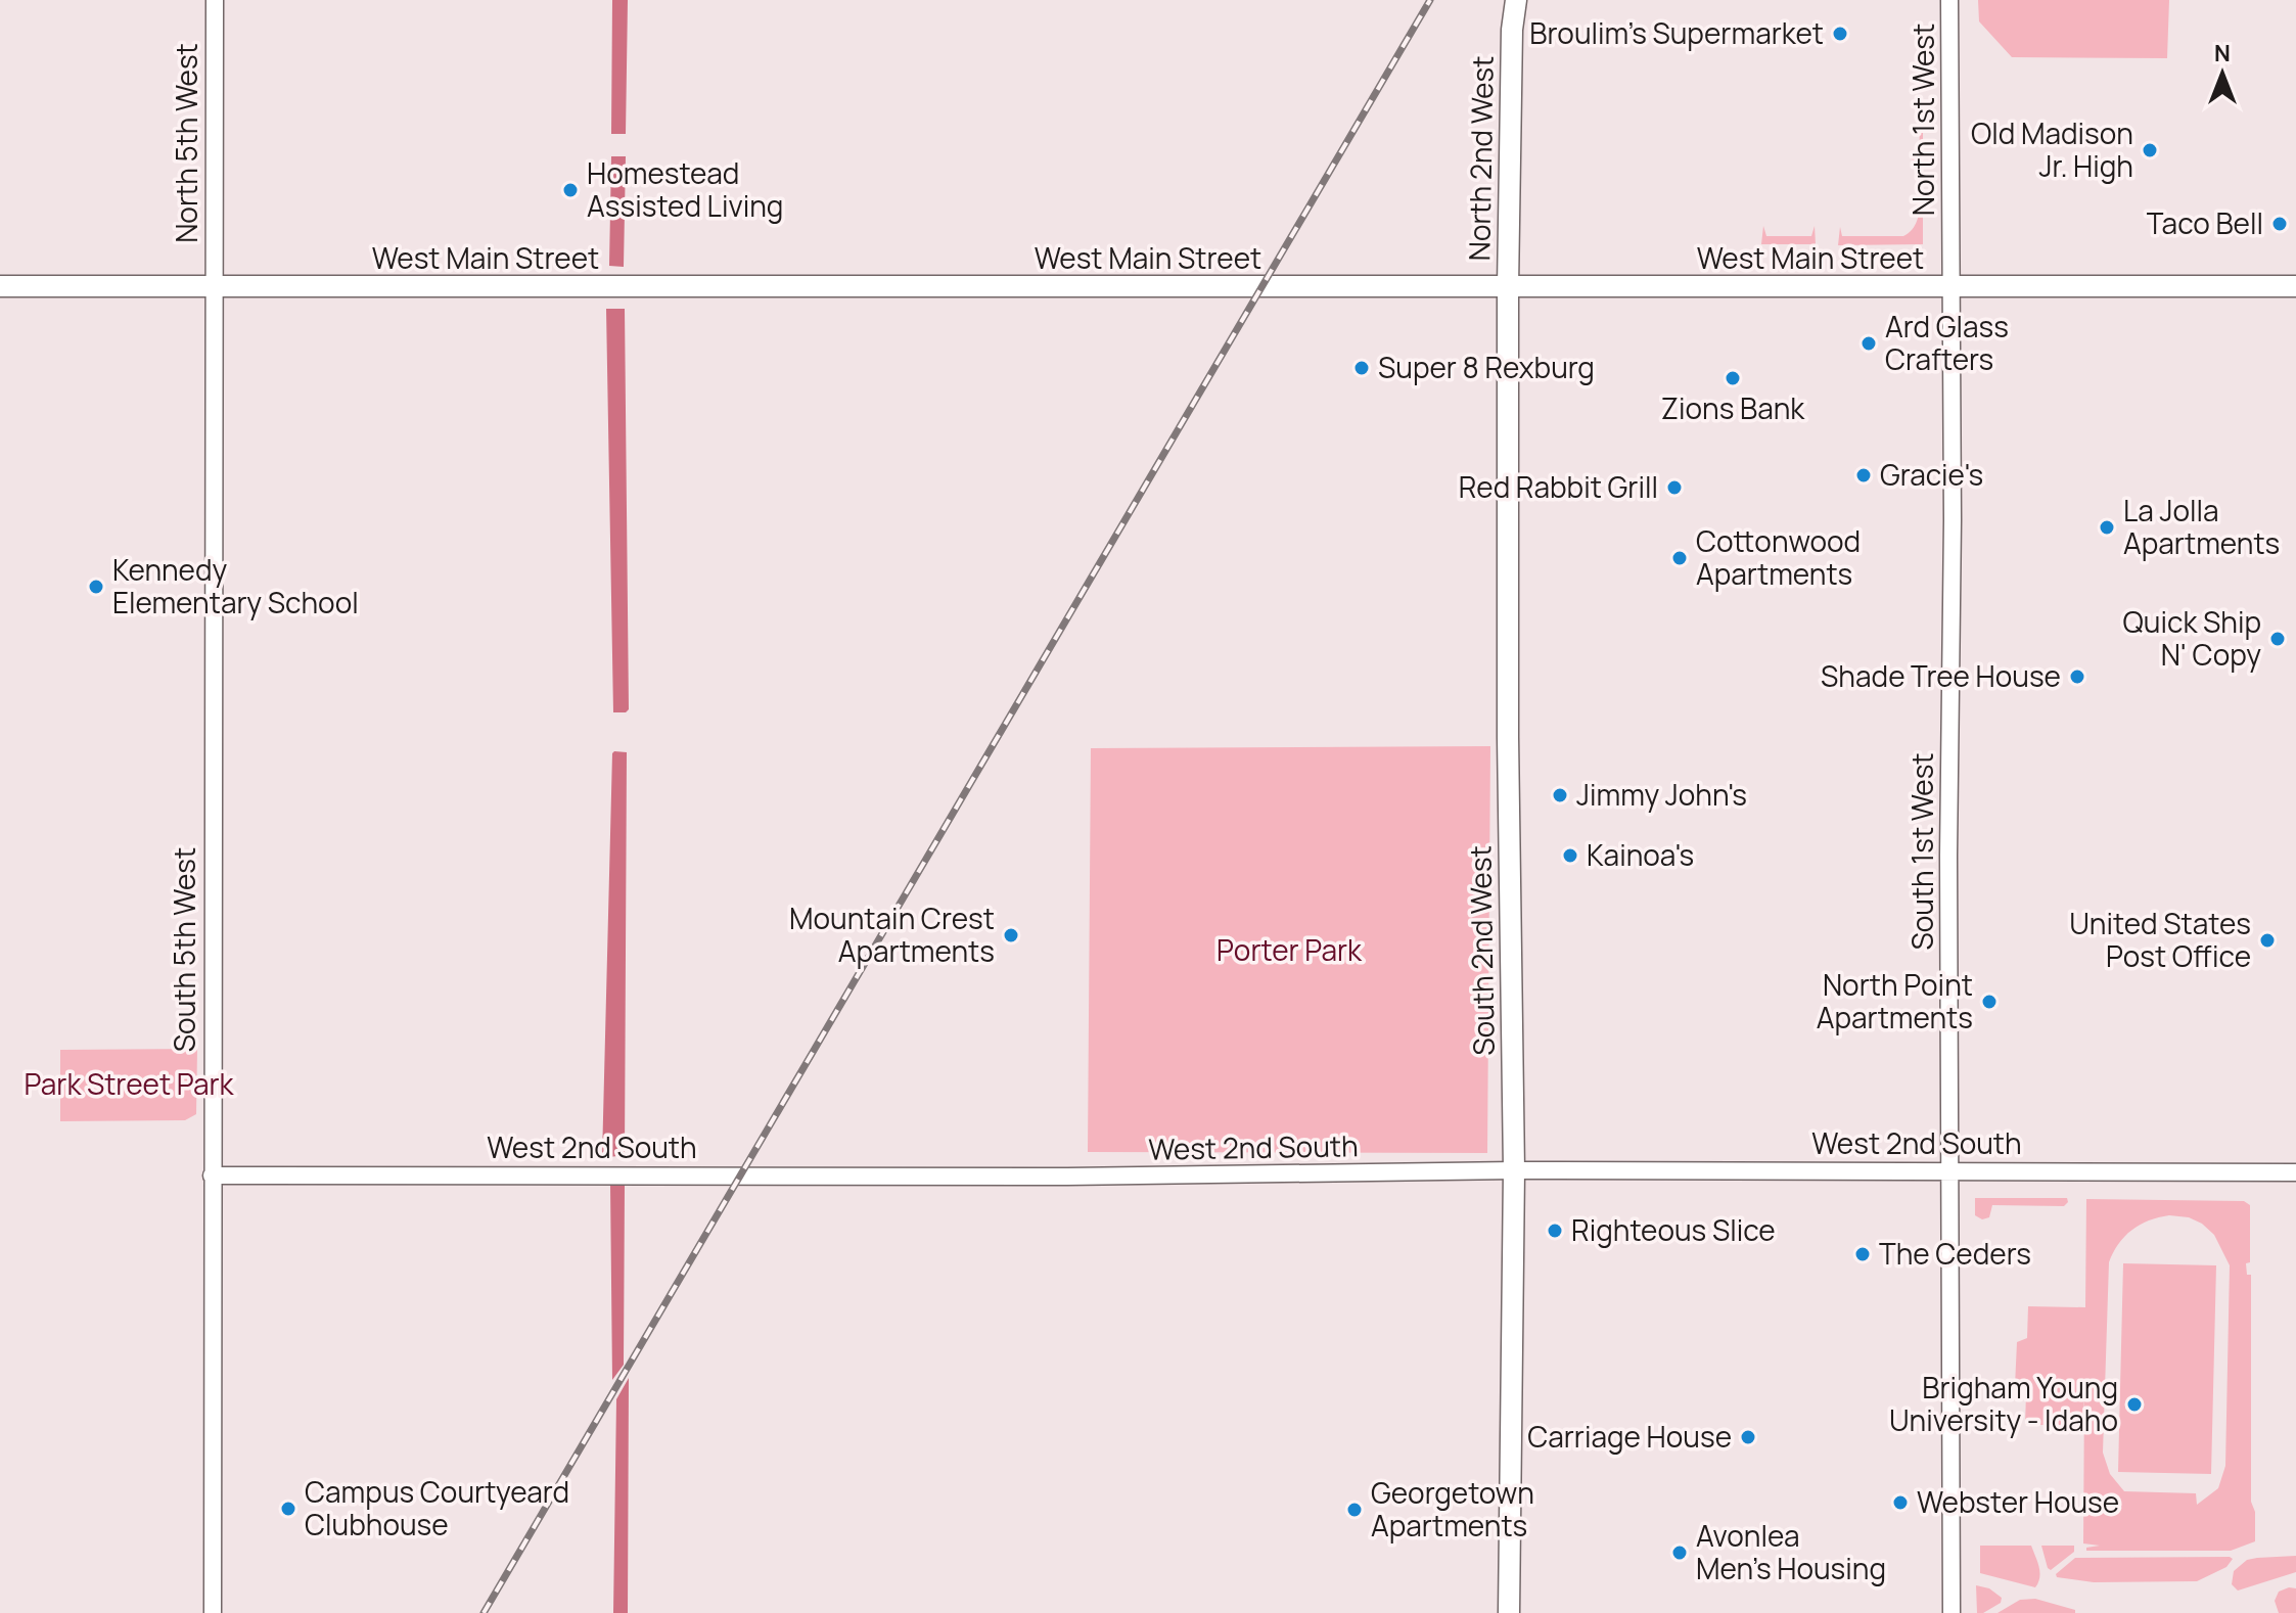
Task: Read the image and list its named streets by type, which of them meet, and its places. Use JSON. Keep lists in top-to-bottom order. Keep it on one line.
{"streets":{"main road":["North 2nd West","West Main Street","South 2nd West"],"street":["North 1st West","North 5th West","South 1st West","South 5th West","West 2nd South"]},"crossings":[["North 1st West","West Main Street"],["North 1st West","South 1st West"],["North 5th West","West Main Street"],["North 5th West","South 5th West"],["North 2nd West","West Main Street"],["North 2nd West","South 2nd West"],["West Main Street","South 1st West"],["West Main Street","South 5th West"],["West Main Street","South 2nd West"],["South 1st West","West 2nd South"],["South 5th West","West 2nd South"],["South 2nd West","West 2nd South"]],"parks":["Porter Park","Park Street Park"],"places":["Broulim's Supermarket","Old Madison Jr. High","Homestead Assisted Living","Taco Bell","Ard Glass Crafters","Super 8 Rexburg","Zions Bank","Gracie's","Red Rabbit Grill","La Jolla Apartments","Cottonwood Apartments","Kennedy Elementary School","Quick Ship N' Copy","Shade Tree House","Jimmy John's","Kainoa's","Mountain Crest Apartments","United States Post Office","North Point Apartments","Righteous Slice","The Ceders","Brigham Young University - Idaho","Carriage House","Webster House","Campus Courtyeard Clubhouse","Georgetown Apartments","Avonlea Men's Housing"],"north":"top"}
